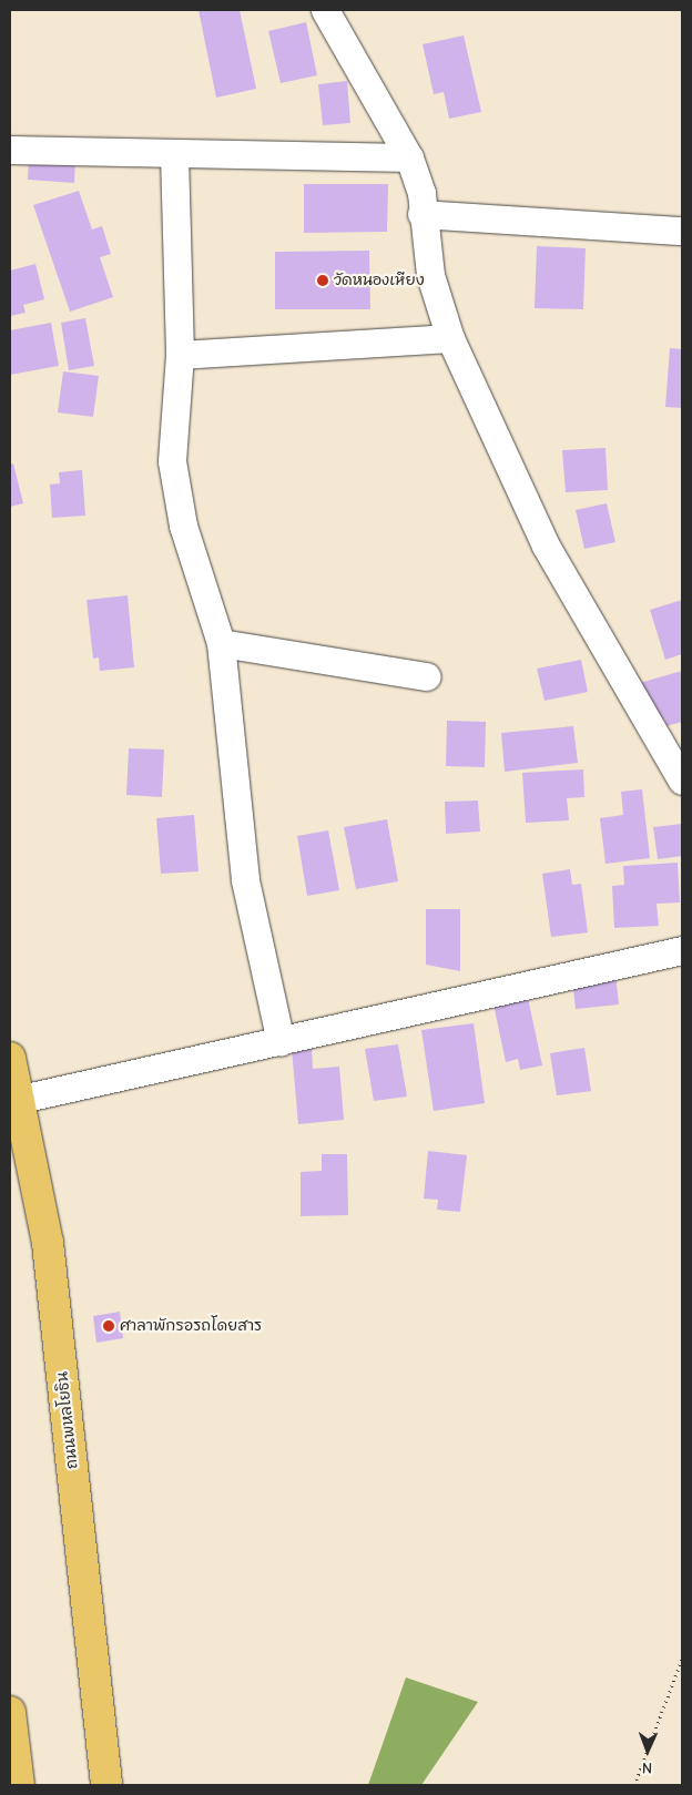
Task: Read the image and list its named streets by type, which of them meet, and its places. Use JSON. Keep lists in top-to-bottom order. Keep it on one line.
{"streets":{"highway":["ถนนพหลโยธิน"]},"places":["วัดหนองเหียง","ศาลาพักรอรถโดยสาร"],"north":"bottom"}
